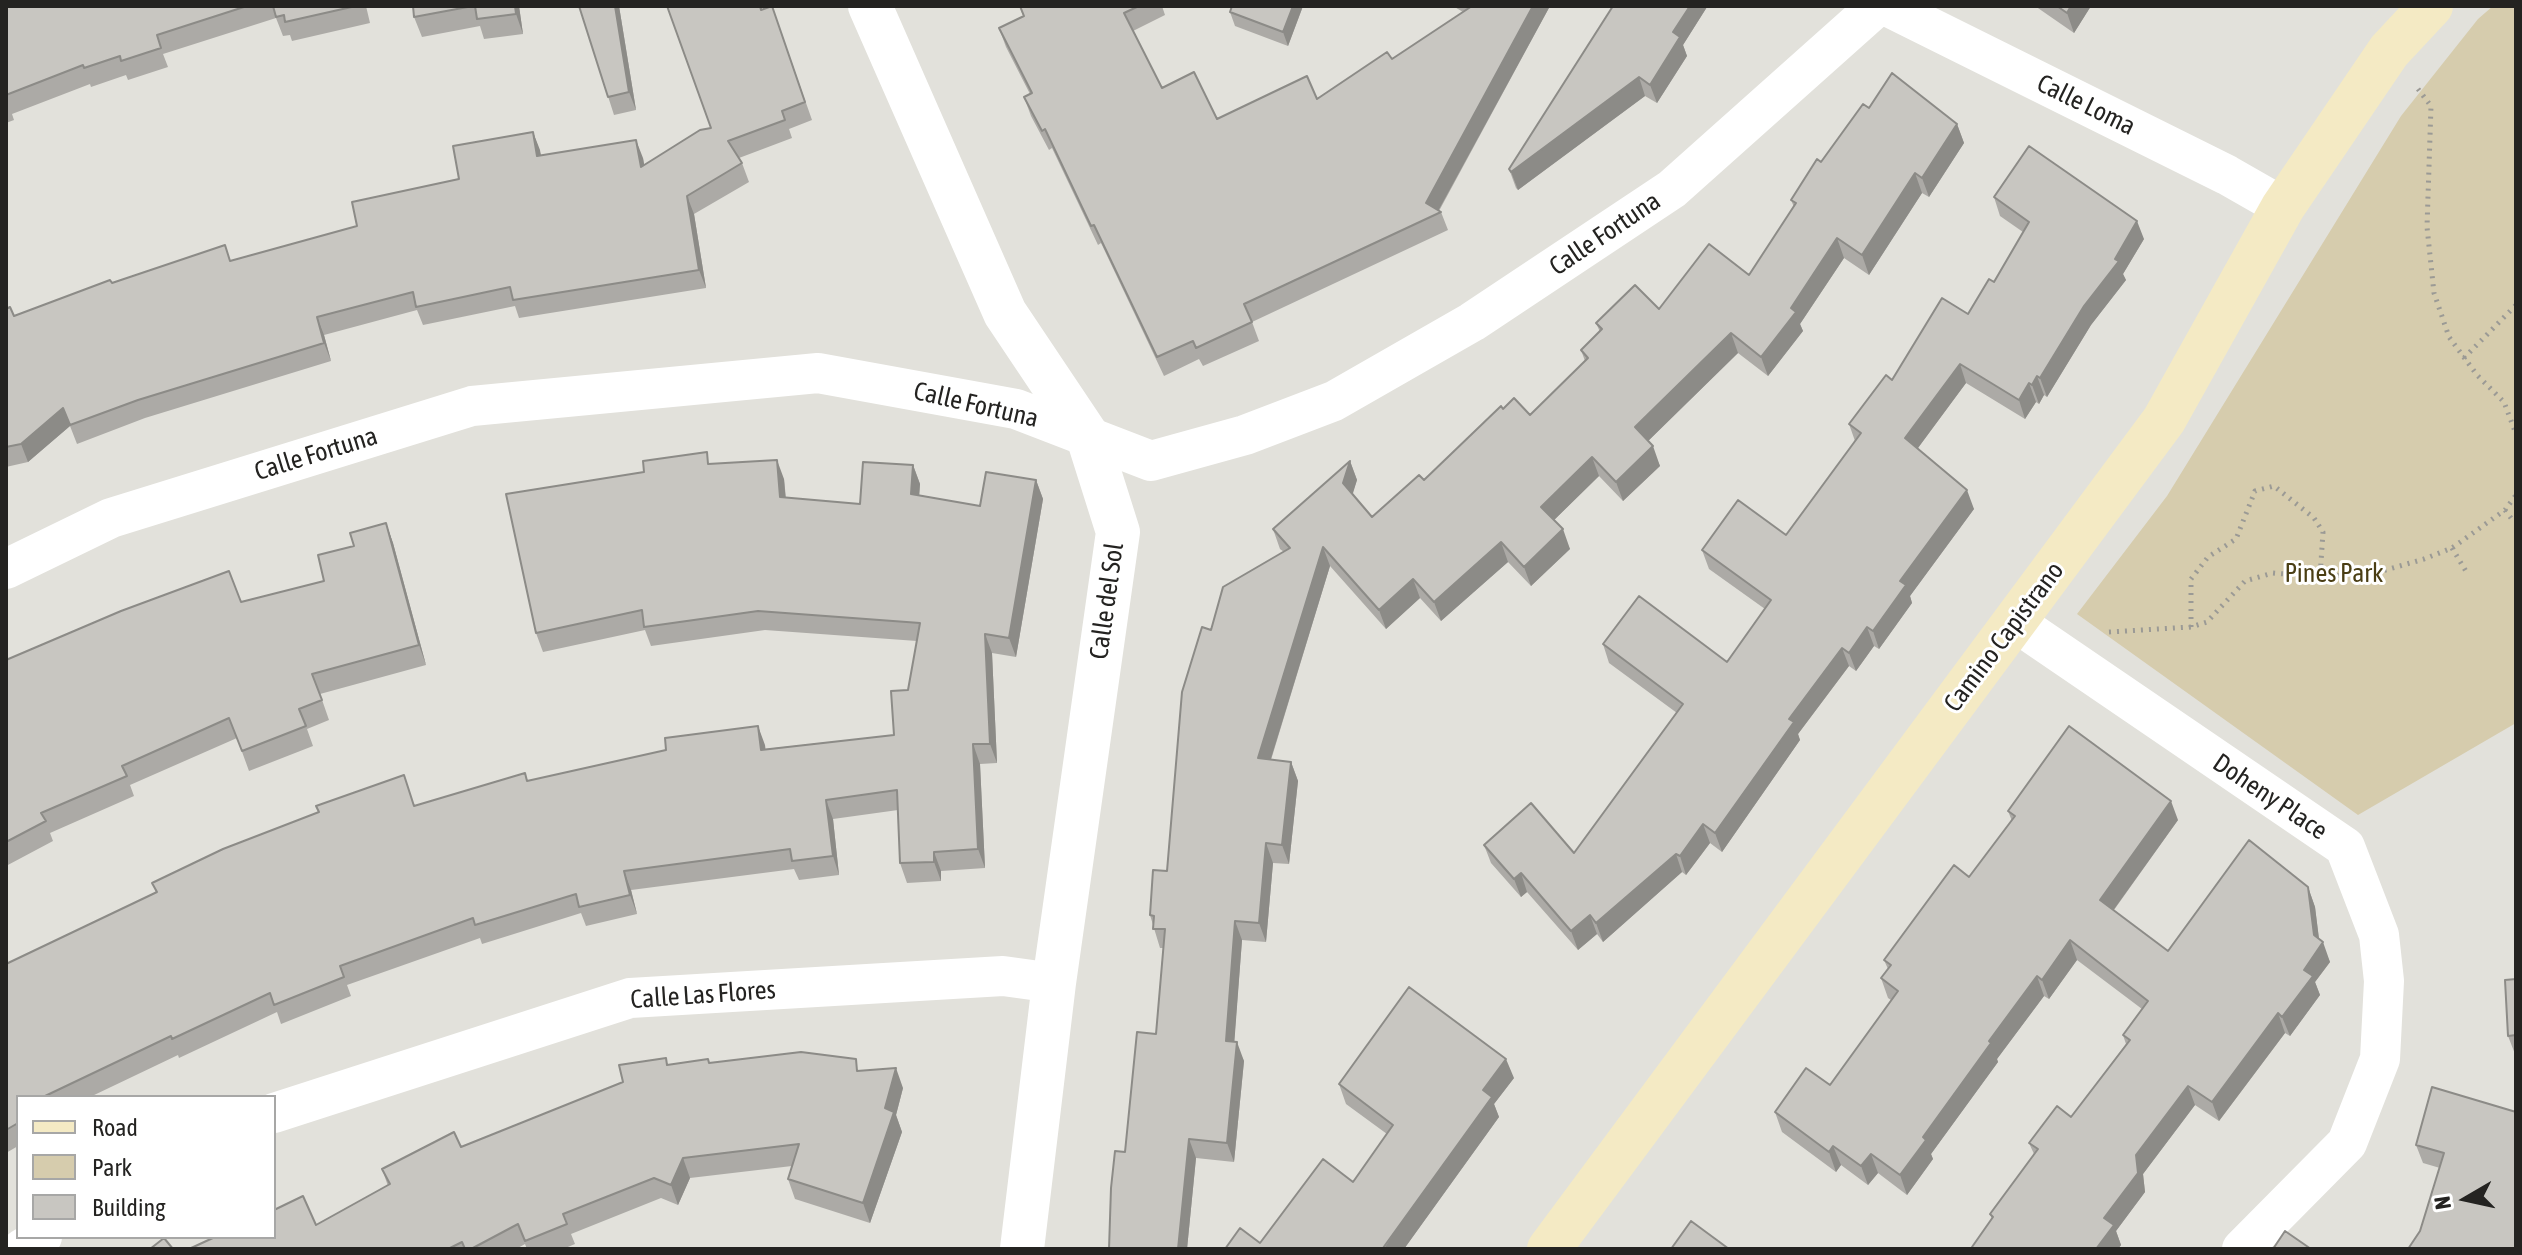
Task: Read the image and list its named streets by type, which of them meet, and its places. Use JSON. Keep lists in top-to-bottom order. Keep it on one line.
{"streets":{"main road":["Camino Capistrano"],"street":["Calle Loma","Calle Fortuna","Calle del Sol","Doheny Place","Calle Las Flores"]},"crossings":[["Calle Loma","Camino Capistrano"],["Calle Fortuna","Calle del Sol"],["Calle del Sol","Calle Las Flores"],["Camino Capistrano","Doheny Place"]],"parks":["Pines Park"],"legend":["Road","Park","Building"],"north":"left"}
